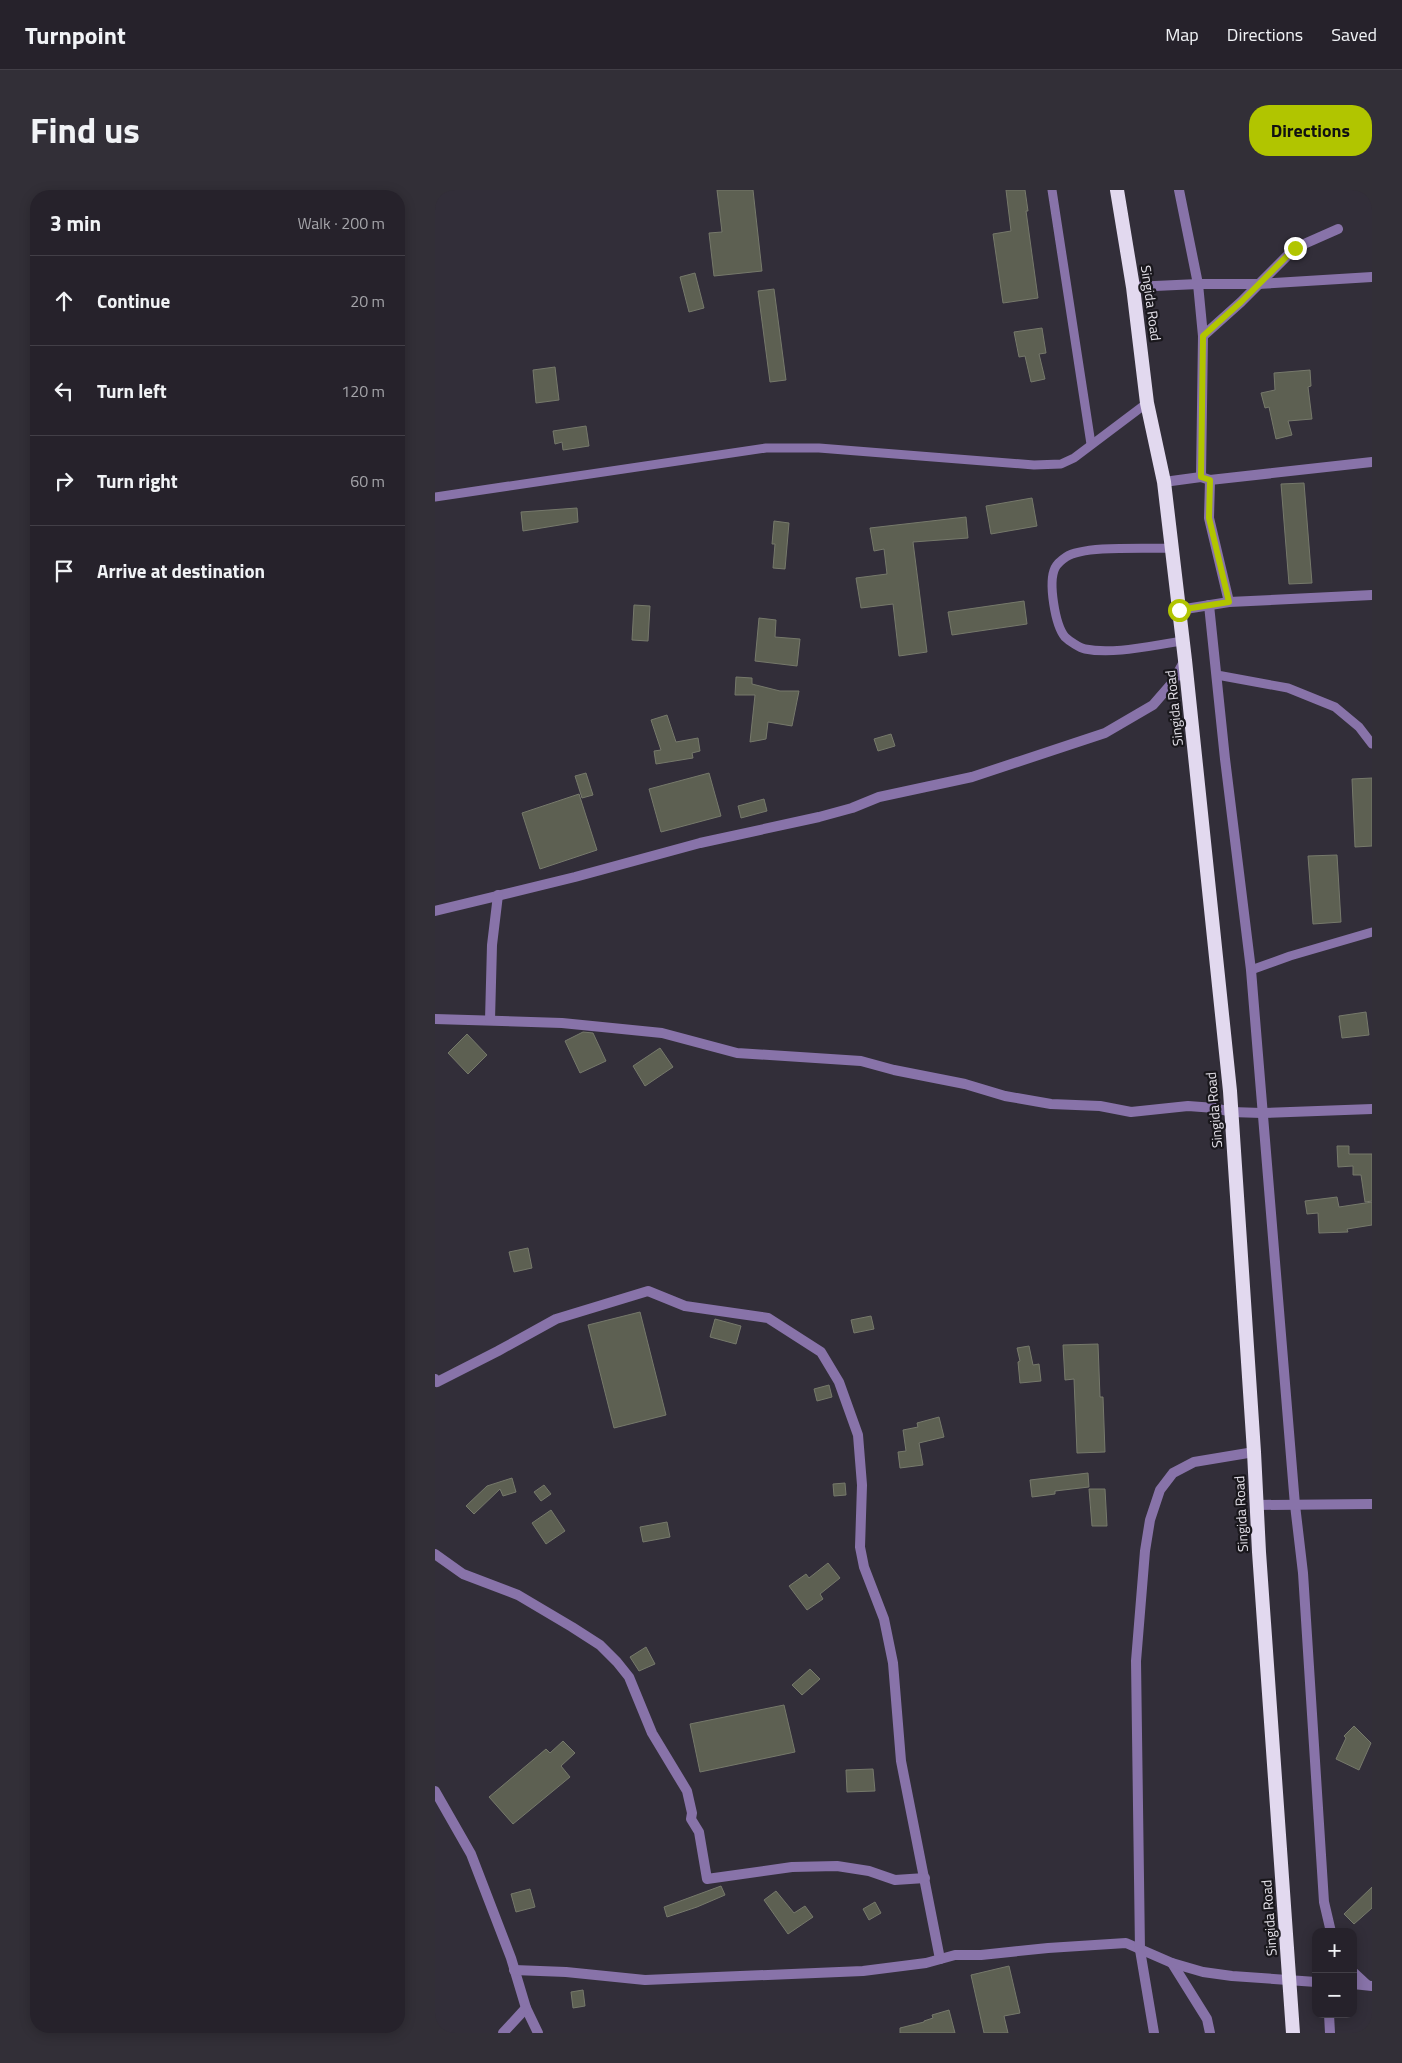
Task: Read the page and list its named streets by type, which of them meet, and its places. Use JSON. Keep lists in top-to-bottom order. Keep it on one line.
{"streets":{"highway":["Singida Road"]},"page":{"header":"Turnpoint","nav":["Map","Directions","Saved"],"title":"Find us","buttons":"Directions","heading":["3 min","Walk · 200 m"],"list":[["Continue","20 m"],["Turn left","120 m"],["Turn right","60 m"],"Arrive at destination"],"map_buttons":["+","−"]}}
